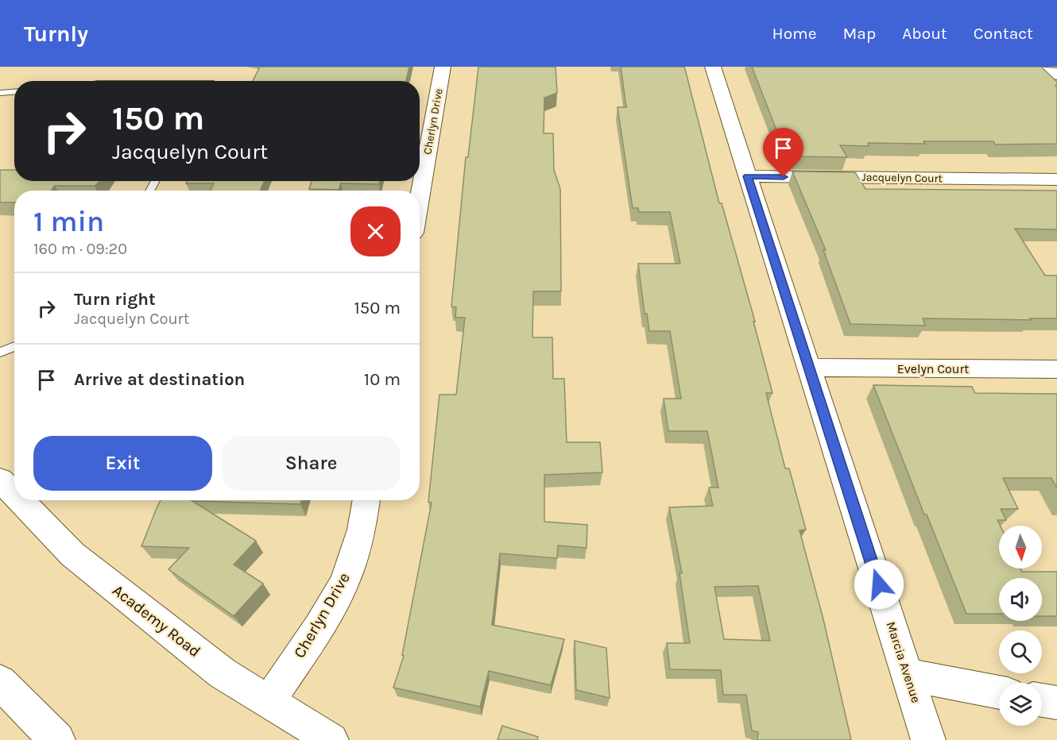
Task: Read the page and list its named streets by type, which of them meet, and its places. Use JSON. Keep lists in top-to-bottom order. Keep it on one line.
{"streets":{"street":["Cherlyn Drive","Jacquelyn Court","Evelyn Court","Academy Road","Marcia Avenue"]},"crossings":[["Cherlyn Drive","Academy Road"],["Jacquelyn Court","Marcia Avenue"],["Evelyn Court","Marcia Avenue"]],"north":"bottom","page":{"header":"Turnly","nav":["Home","Map","About","Contact"],"turn":["150 m","Jacquelyn Court"],"heading":["1 min","160 m · 09:20"],"list":[{"name":"Turn right","note":"Jacquelyn Court","value":"150 m"},{"name":"Arrive at destination","value":"10 m"}],"buttons":["Exit","Share"]}}
